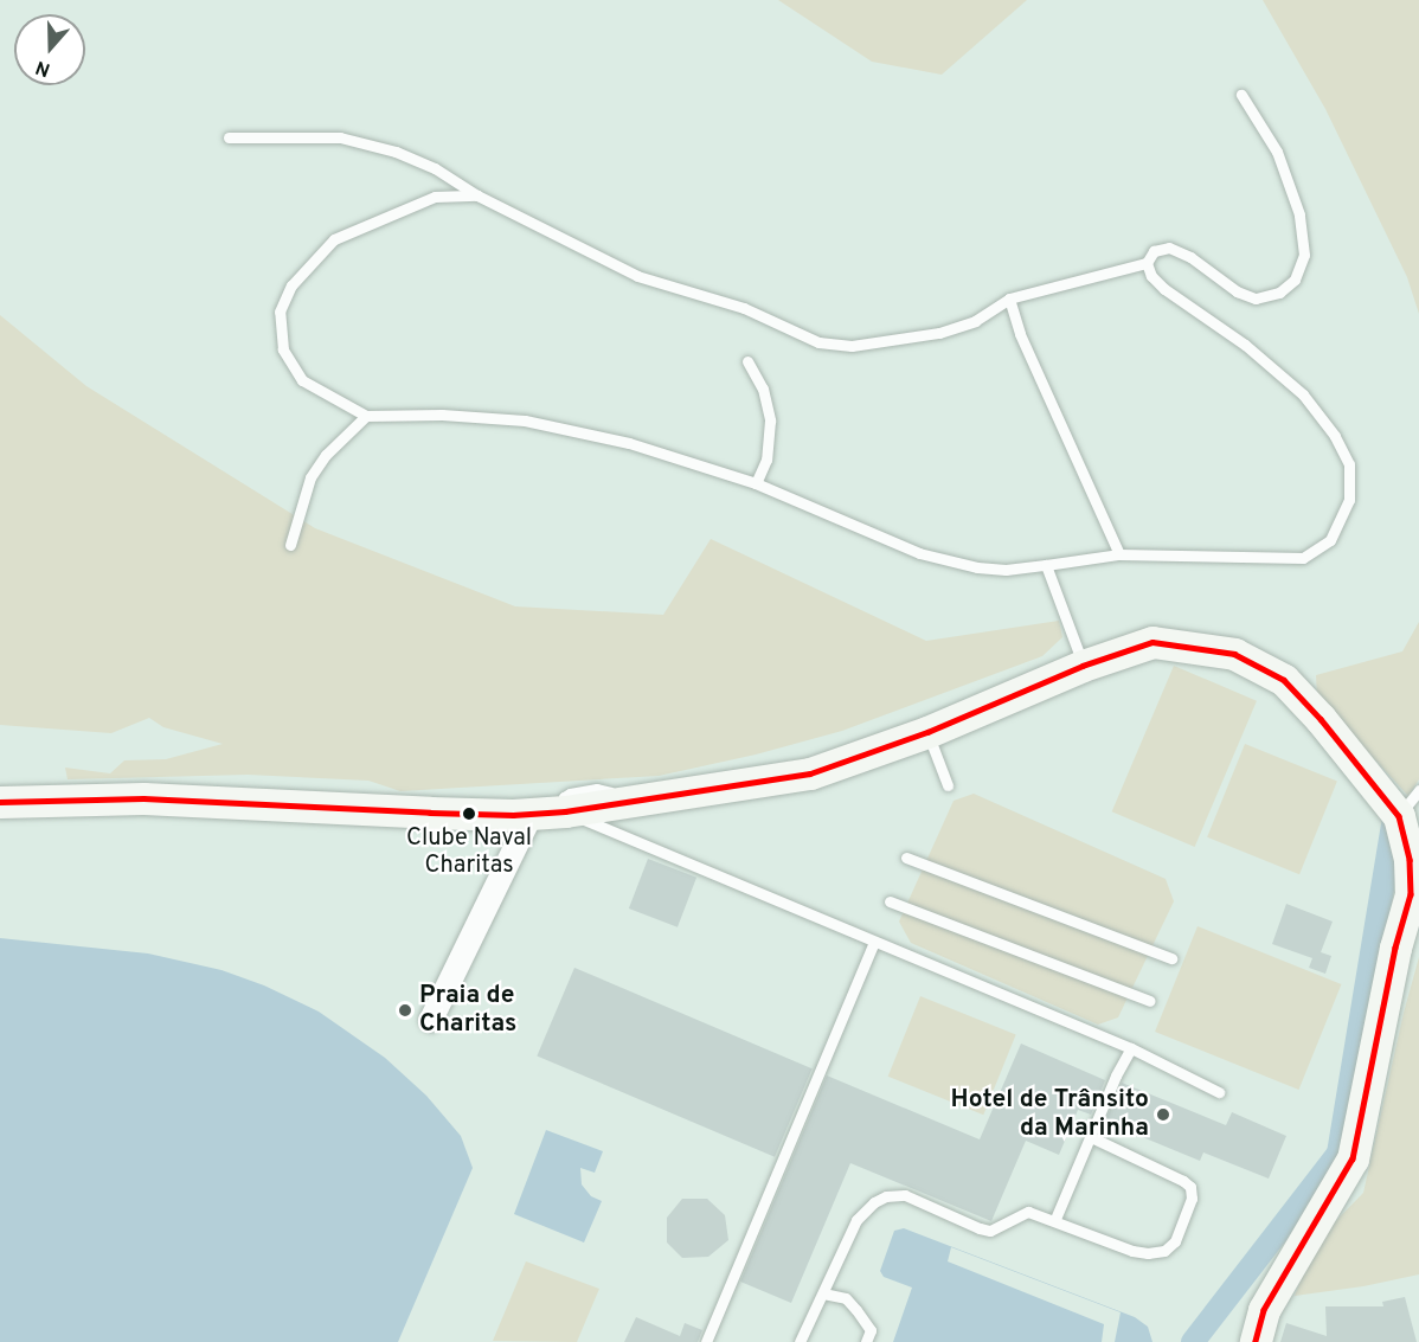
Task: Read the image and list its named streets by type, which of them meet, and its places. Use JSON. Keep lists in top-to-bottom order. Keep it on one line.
{"places":["Clube Naval Charitas","Praia de Charitas","Hotel de Trânsito da Marinha"],"north":"bottom"}
